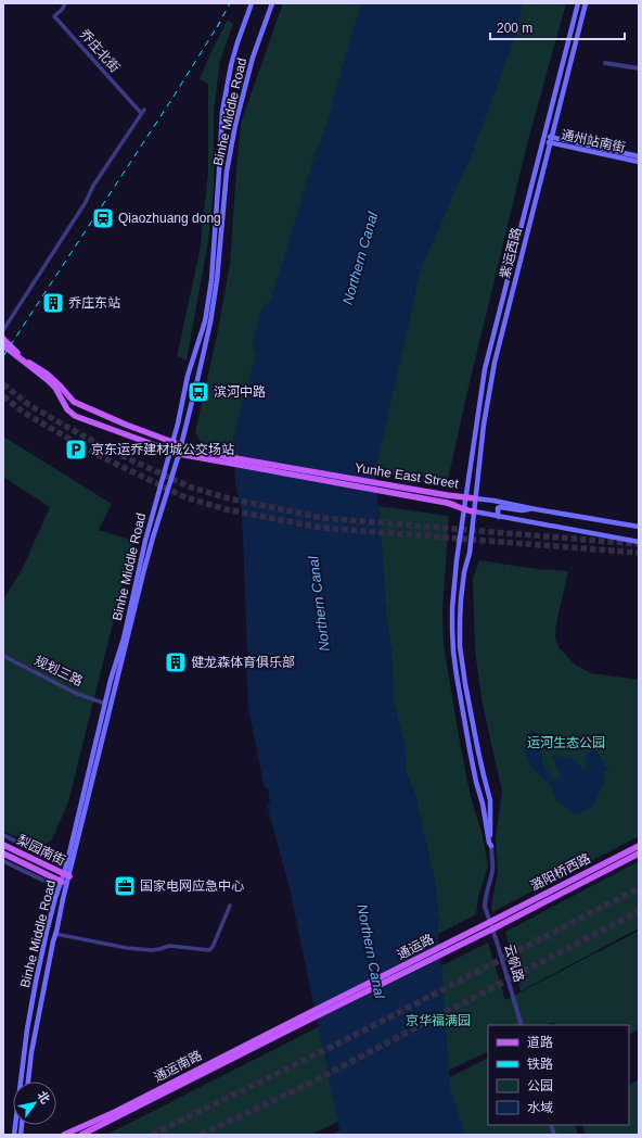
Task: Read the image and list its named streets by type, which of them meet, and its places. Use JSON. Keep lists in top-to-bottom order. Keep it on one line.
{"streets":{"main road":["Binhe Middle Road","通州站南街","紫运西路","Yunhe East Street","梨园南街","潞阳桥西路","通运路","通运南路"],"street":["乔庄北街","规划三路","云帆路"]},"crossings":[["Binhe Middle Road","Yunhe East Street"],["Binhe Middle Road","规划三路"],["Binhe Middle Road","梨园南街"],["通州站南街","紫运西路"],["紫运西路","Yunhe East Street"],["紫运西路","云帆路"],["潞阳桥西路","通运路"],["通运路","通运南路"]],"water":["Northern Canal"],"parks":["运河生态公园","京华福满园"],"places":{"station":["Qiaozhuang dong"],"building":["乔庄东站","健龙森体育俱乐部"],"bus stop":["滨河中路"],"parking":["京东运乔建材城公交场站"],"office":["国家电网应急中心"]},"legend":["道路","铁路","公园","水域"],"scale_bar":"200 m","north":"top right"}
